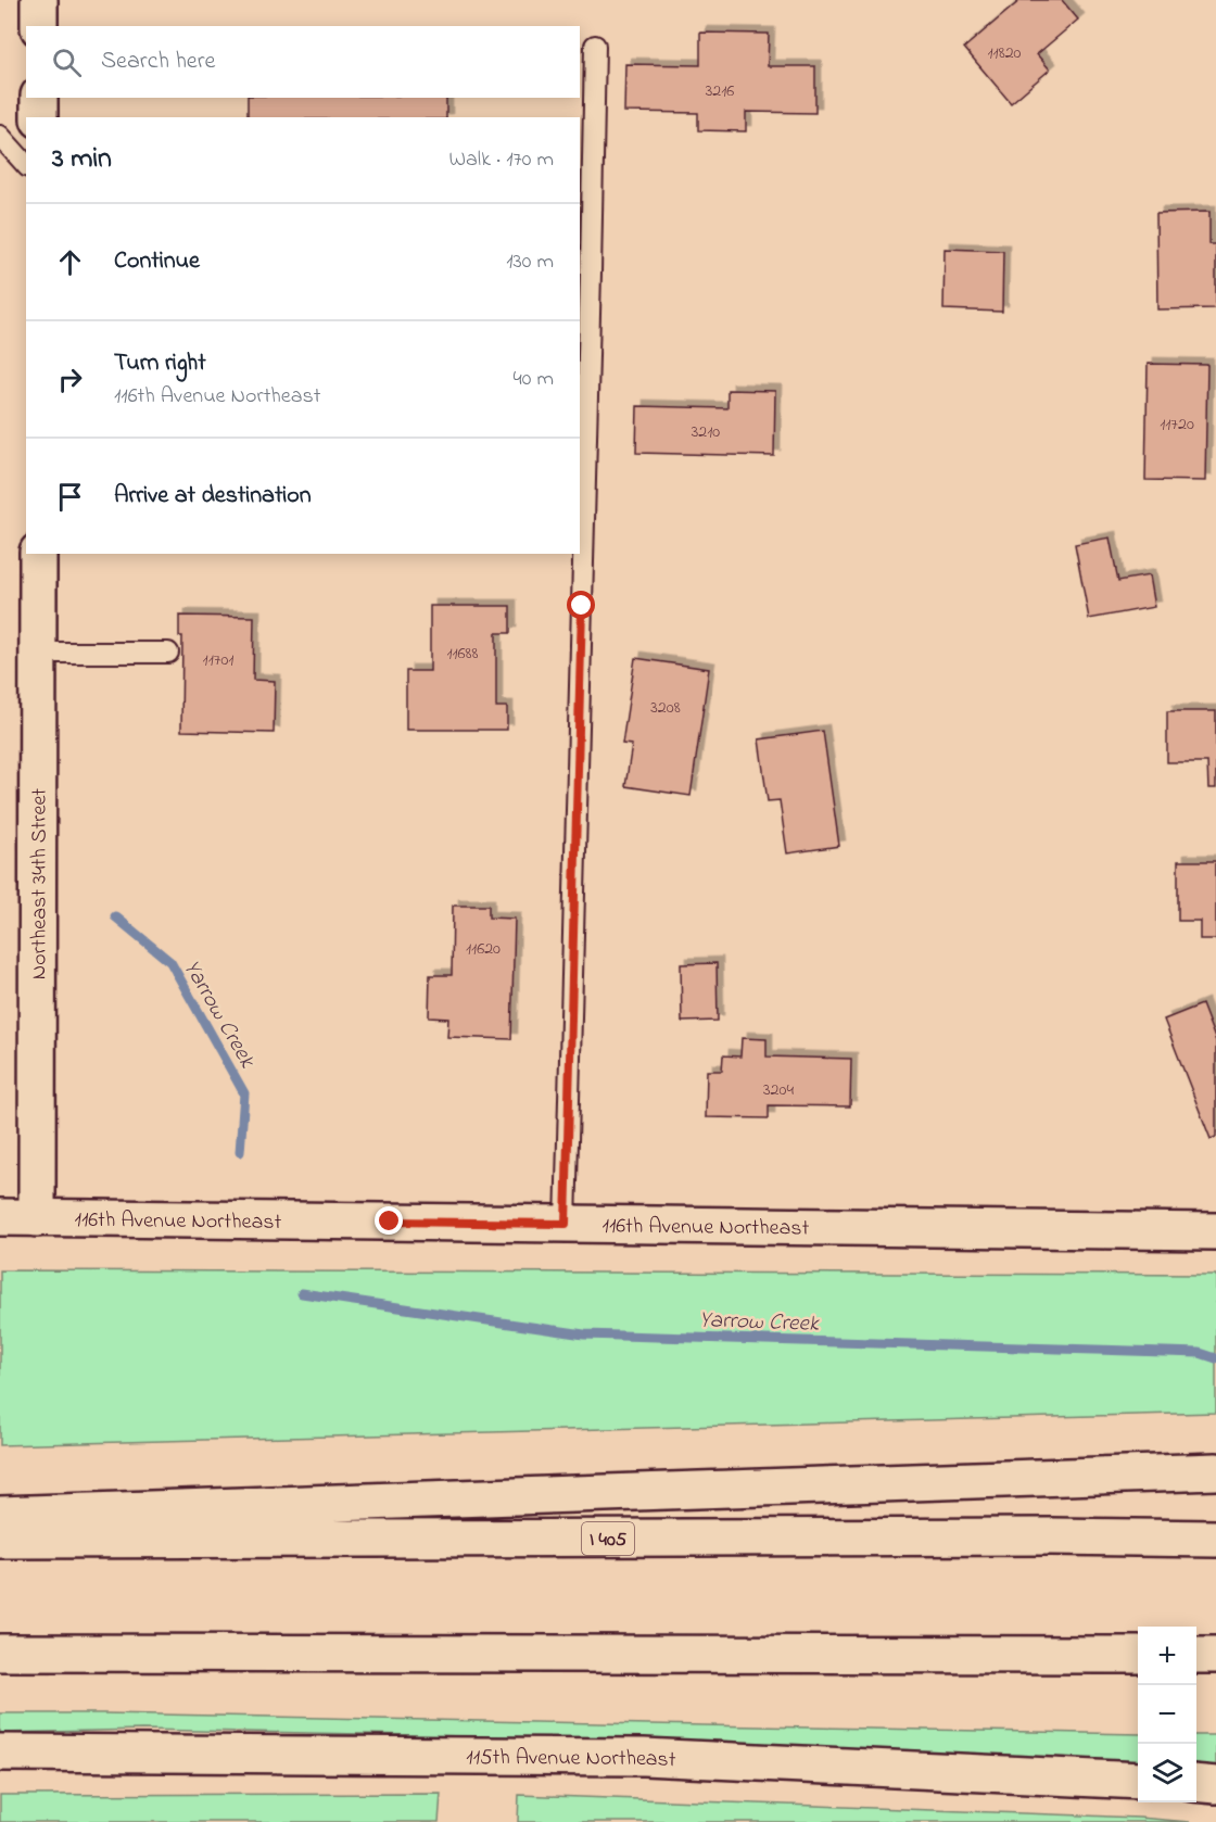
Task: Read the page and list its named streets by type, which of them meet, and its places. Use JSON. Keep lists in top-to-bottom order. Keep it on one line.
{"streets":{"main road":["Northeast 34th Street","116th Avenue Northeast","I 405","115th Avenue Northeast"]},"crossings":[["Northeast 34th Street","116th Avenue Northeast"]],"water":["Yarrow Creek"],"house_numbers":["11820","3216","11720","3210","11688","11701","3208","11620","3204"],"page":{"search":"Search here","heading":["3 min","Walk · 170 m"],"list":[["Continue","130 m"],["Turn right","116th Avenue Northeast","40 m"],"Arrive at destination"],"map_buttons":["+","−"]}}
